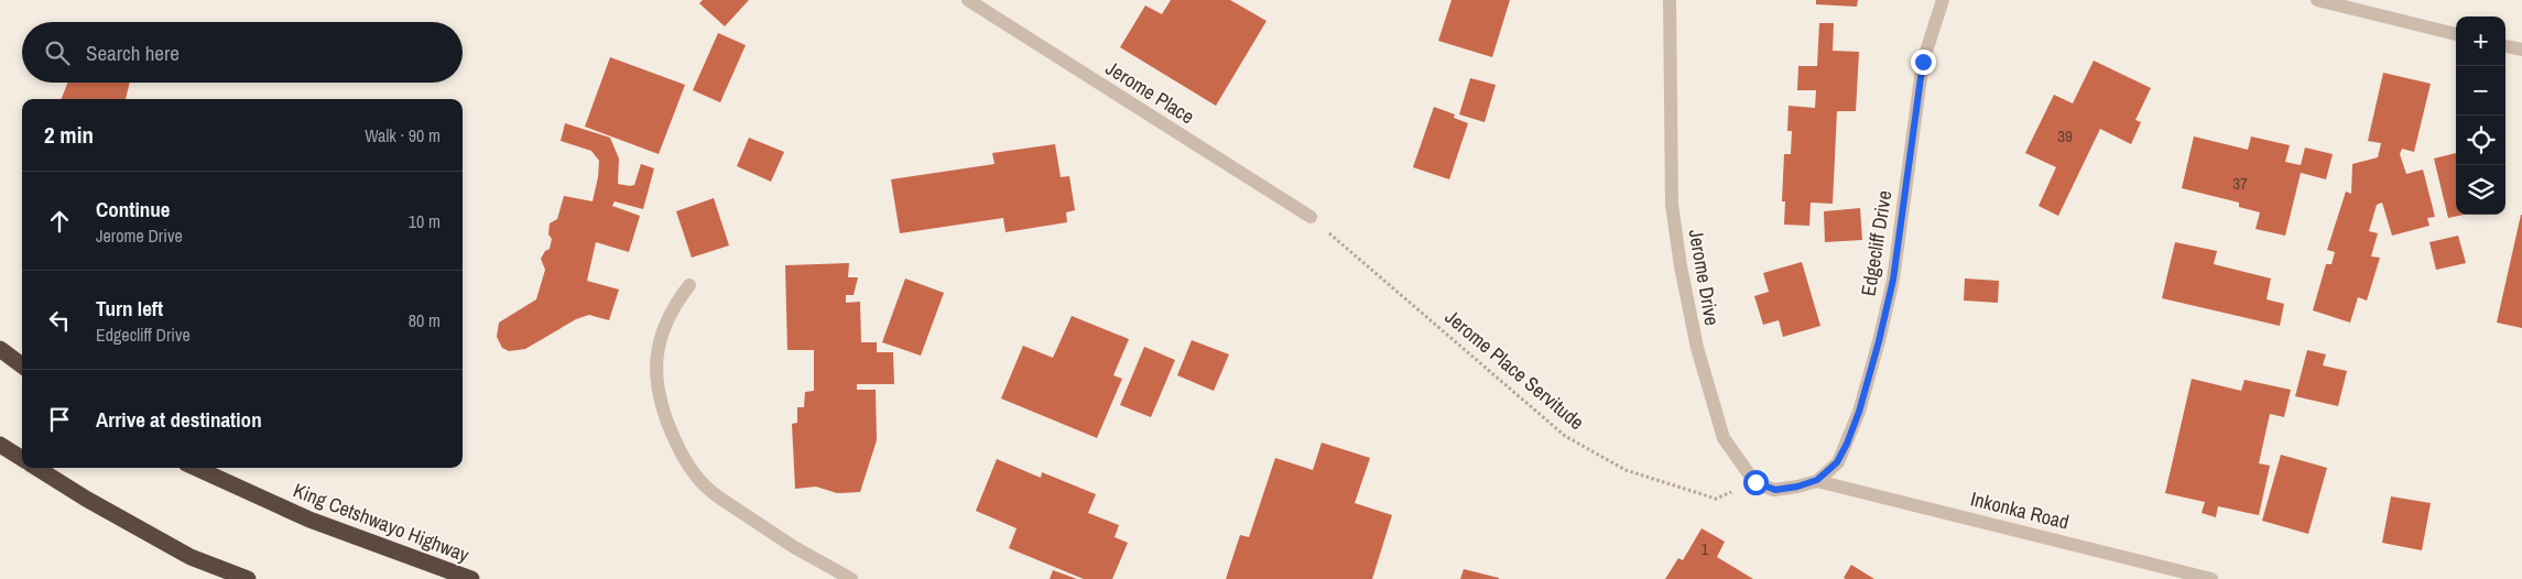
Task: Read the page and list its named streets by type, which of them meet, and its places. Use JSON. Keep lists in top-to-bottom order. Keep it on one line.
{"streets":{"highway":["King Cetshwayo Highway"],"street":["Jerome Place","Edgecliff Drive","Jerome Drive","Inkonka Road"],"path":["Jerome Place Servitude"]},"crossings":[["Jerome Place","Jerome Place Servitude"],["Edgecliff Drive","Inkonka Road"],["Jerome Drive","Jerome Place Servitude"]],"house_numbers":["39","37","1"],"page":{"map_buttons":["+","−"],"search":"Search here","heading":["2 min","Walk · 90 m"],"list":[["Continue","Jerome Drive","10 m"],["Turn left","Edgecliff Drive","80 m"],"Arrive at destination"]}}
